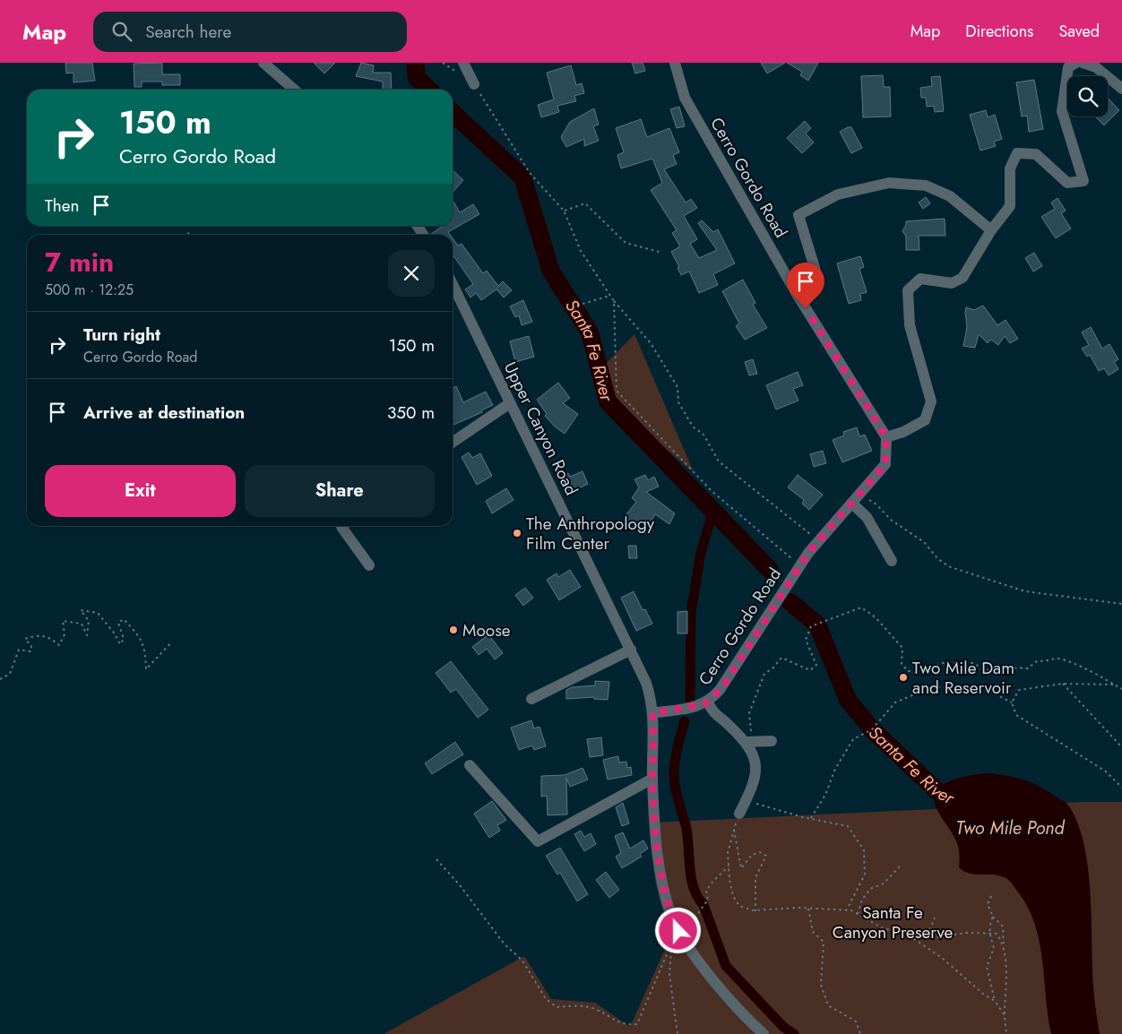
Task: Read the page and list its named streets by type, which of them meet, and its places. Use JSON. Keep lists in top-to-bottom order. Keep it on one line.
{"streets":{"street":["Cerro Gordo Road","Upper Canyon Road"]},"crossings":[["Cerro Gordo Road","Upper Canyon Road"]],"water":["Santa Fe River","Two Mile Pond"],"parks":["Santa Fe Canyon Preserve"],"places":["The Anthropology Film Center","Moose","Two Mile Dam and Reservoir"],"page":{"header":"Map","search":"Search here","nav":["Map","Directions","Saved"],"turn":["150 m","Cerro Gordo Road"],"then":"Then","heading":["7 min","500 m · 12:25"],"list":[{"name":"Turn right","note":"Cerro Gordo Road","value":"150 m"},{"name":"Arrive at destination","value":"350 m"}],"buttons":["Exit","Share"]}}
